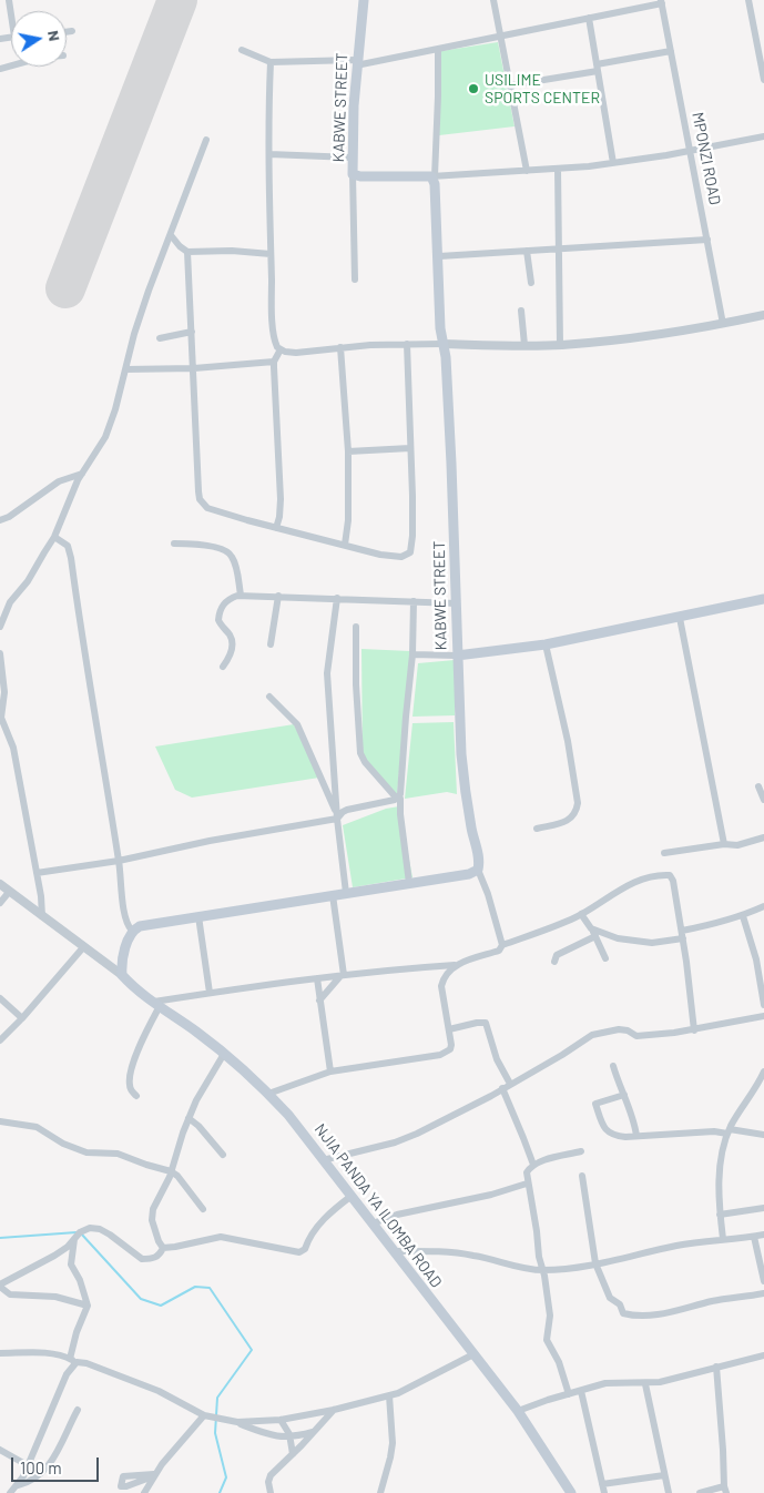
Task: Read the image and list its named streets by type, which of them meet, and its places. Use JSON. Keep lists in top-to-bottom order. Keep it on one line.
{"streets":{"main road":["KABWE STREET","NJIA PANDA YA ILOMBA ROAD"],"street":["MPONZI ROAD"]},"places":["USILIME SPORTS CENTER"],"scale_bar":"100 m","north":"right"}
